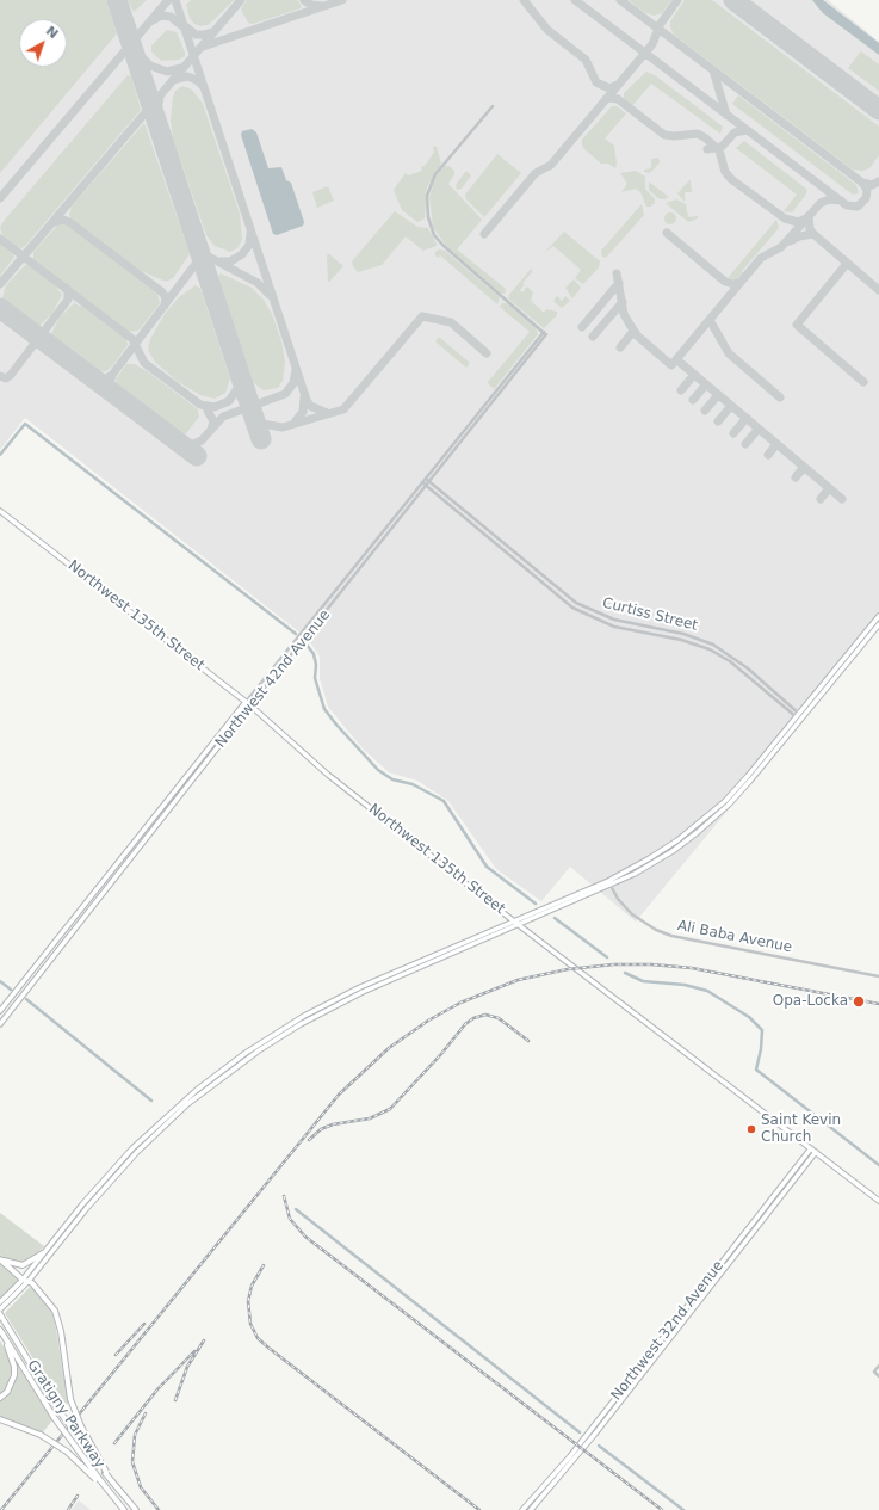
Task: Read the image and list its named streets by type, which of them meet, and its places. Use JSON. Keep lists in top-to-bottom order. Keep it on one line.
{"streets":{"highway":["Gratigny Parkway"],"main road":["Northwest 135th Street","Northwest 42nd Avenue","Northwest 32nd Avenue"],"street":["Curtiss Street","Ali Baba Avenue"]},"crossings":[["Curtiss Street","Northwest 42nd Avenue"],["Northwest 135th Street","Northwest 42nd Avenue"],["Northwest 135th Street","Northwest 32nd Avenue"]],"places":["Opa-Locka","Saint Kevin Church"],"north":"top right"}
